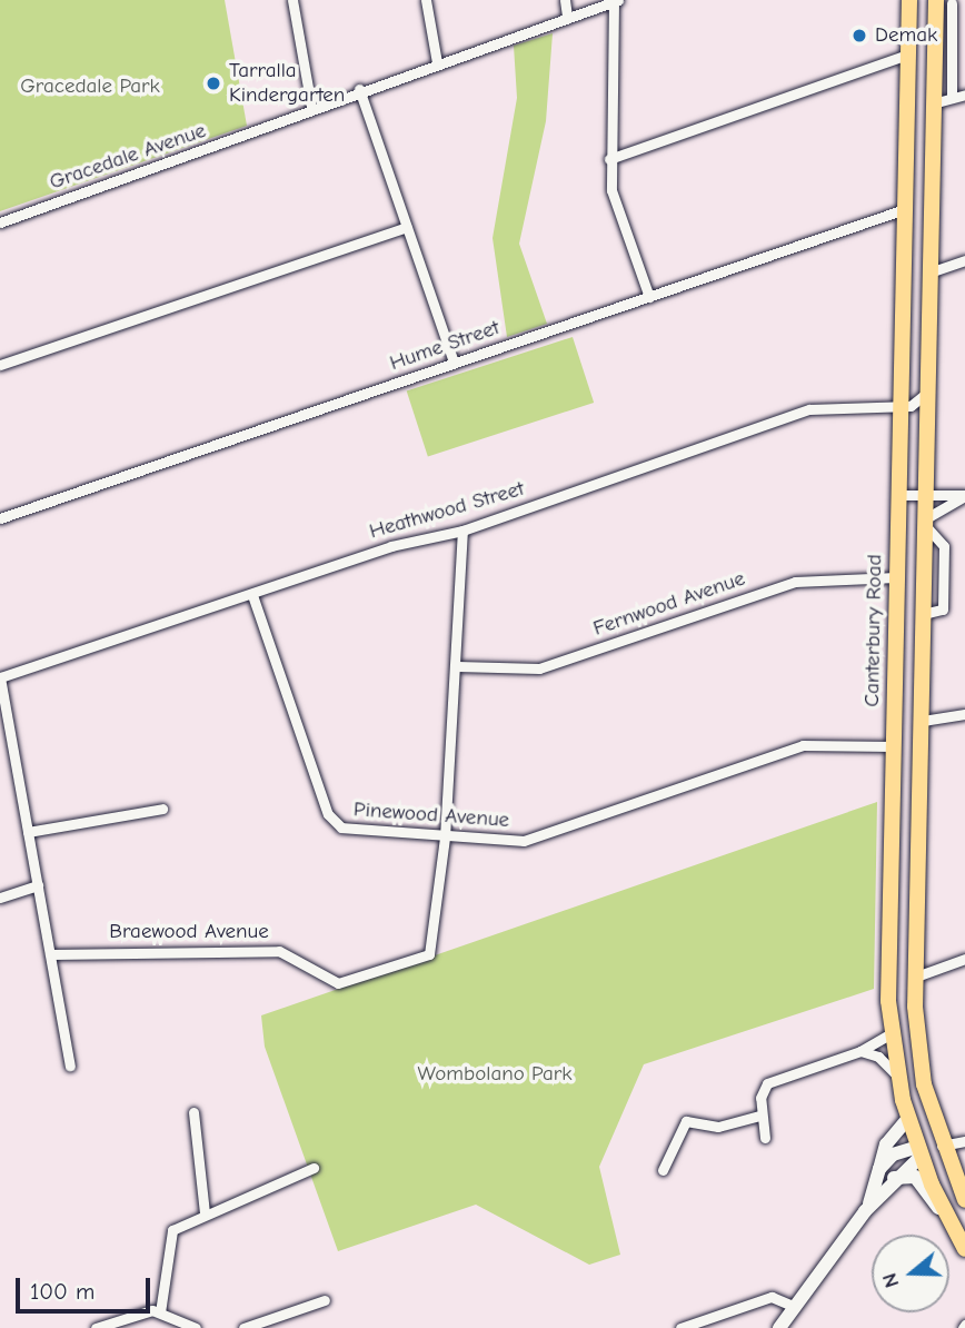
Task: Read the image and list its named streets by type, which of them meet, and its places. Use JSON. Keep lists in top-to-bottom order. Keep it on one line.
{"streets":{"main road":["Canterbury Road"],"street":["Gracedale Avenue","Hume Street","Heathwood Street","Fernwood Avenue","Pinewood Avenue","Braewood Avenue"]},"crossings":[["Hume Street","Canterbury Road"],["Heathwood Street","Canterbury Road"],["Heathwood Street","Pinewood Avenue"],["Fernwood Avenue","Canterbury Road"],["Canterbury Road","Pinewood Avenue"],["Pinewood Avenue","Braewood Avenue"]],"parks":["Gracedale Park","Wombolano Park"],"places":["Demak","Tarralla Kindergarten"],"scale_bar":"100 m","north":"left"}
